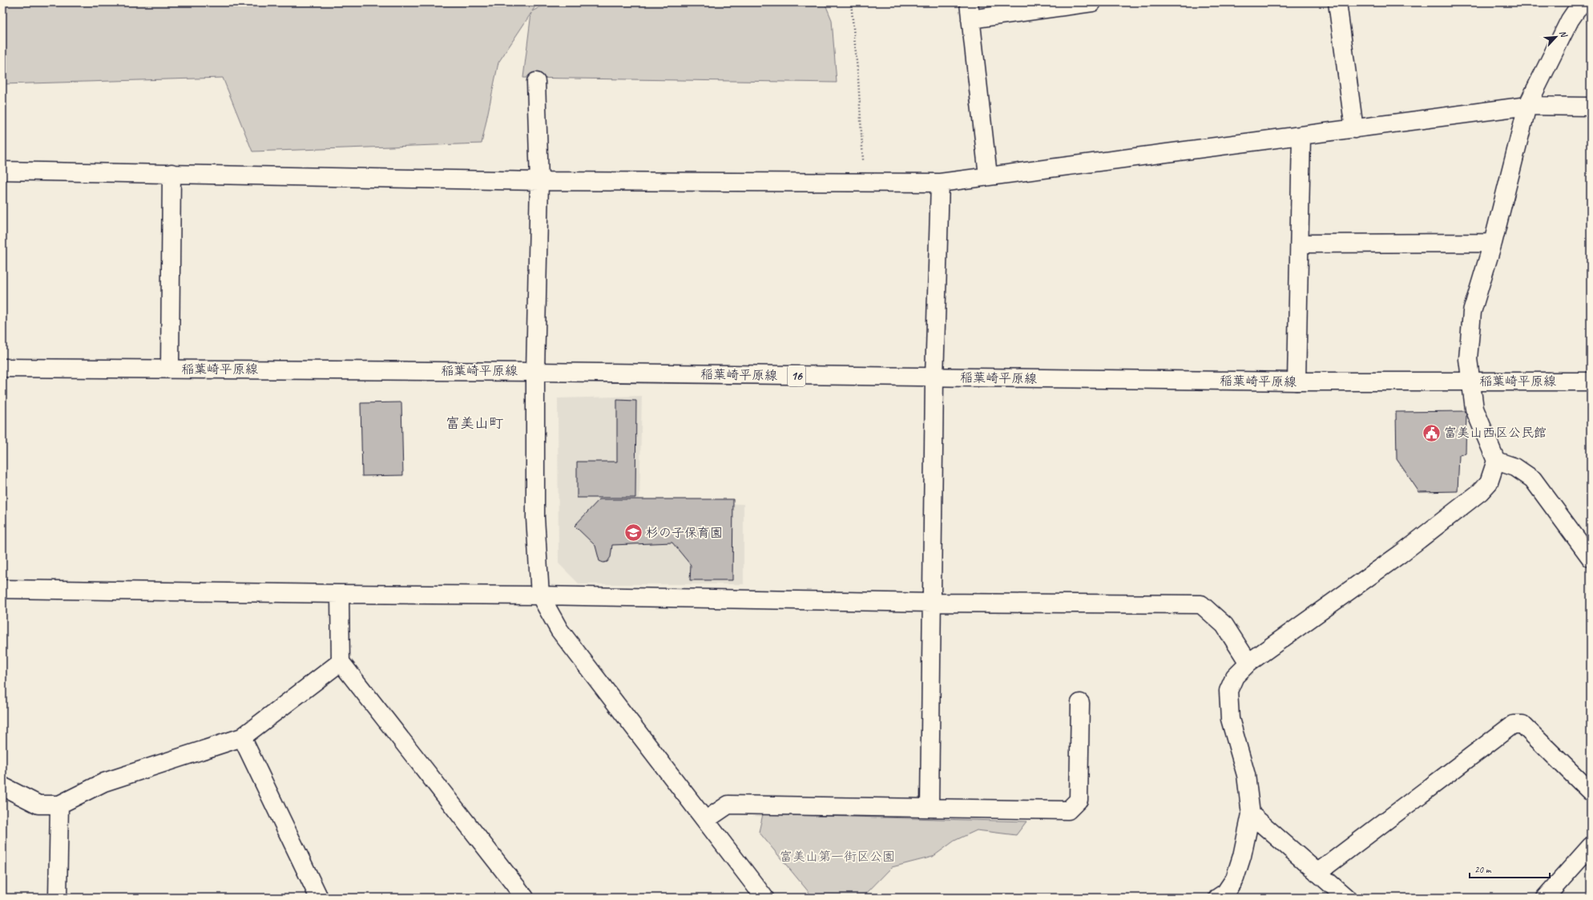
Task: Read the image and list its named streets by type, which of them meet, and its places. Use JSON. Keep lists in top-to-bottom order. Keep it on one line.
{"streets":{"street":["稲葉崎平原線","16"]},"districts":["富美山町"],"parks":["富美山第一街区公園"],"places":{"public building":["富美山西区公民館"],"school or university":["杉の子保育園"]},"scale_bar":"20 m","north":"top right"}
